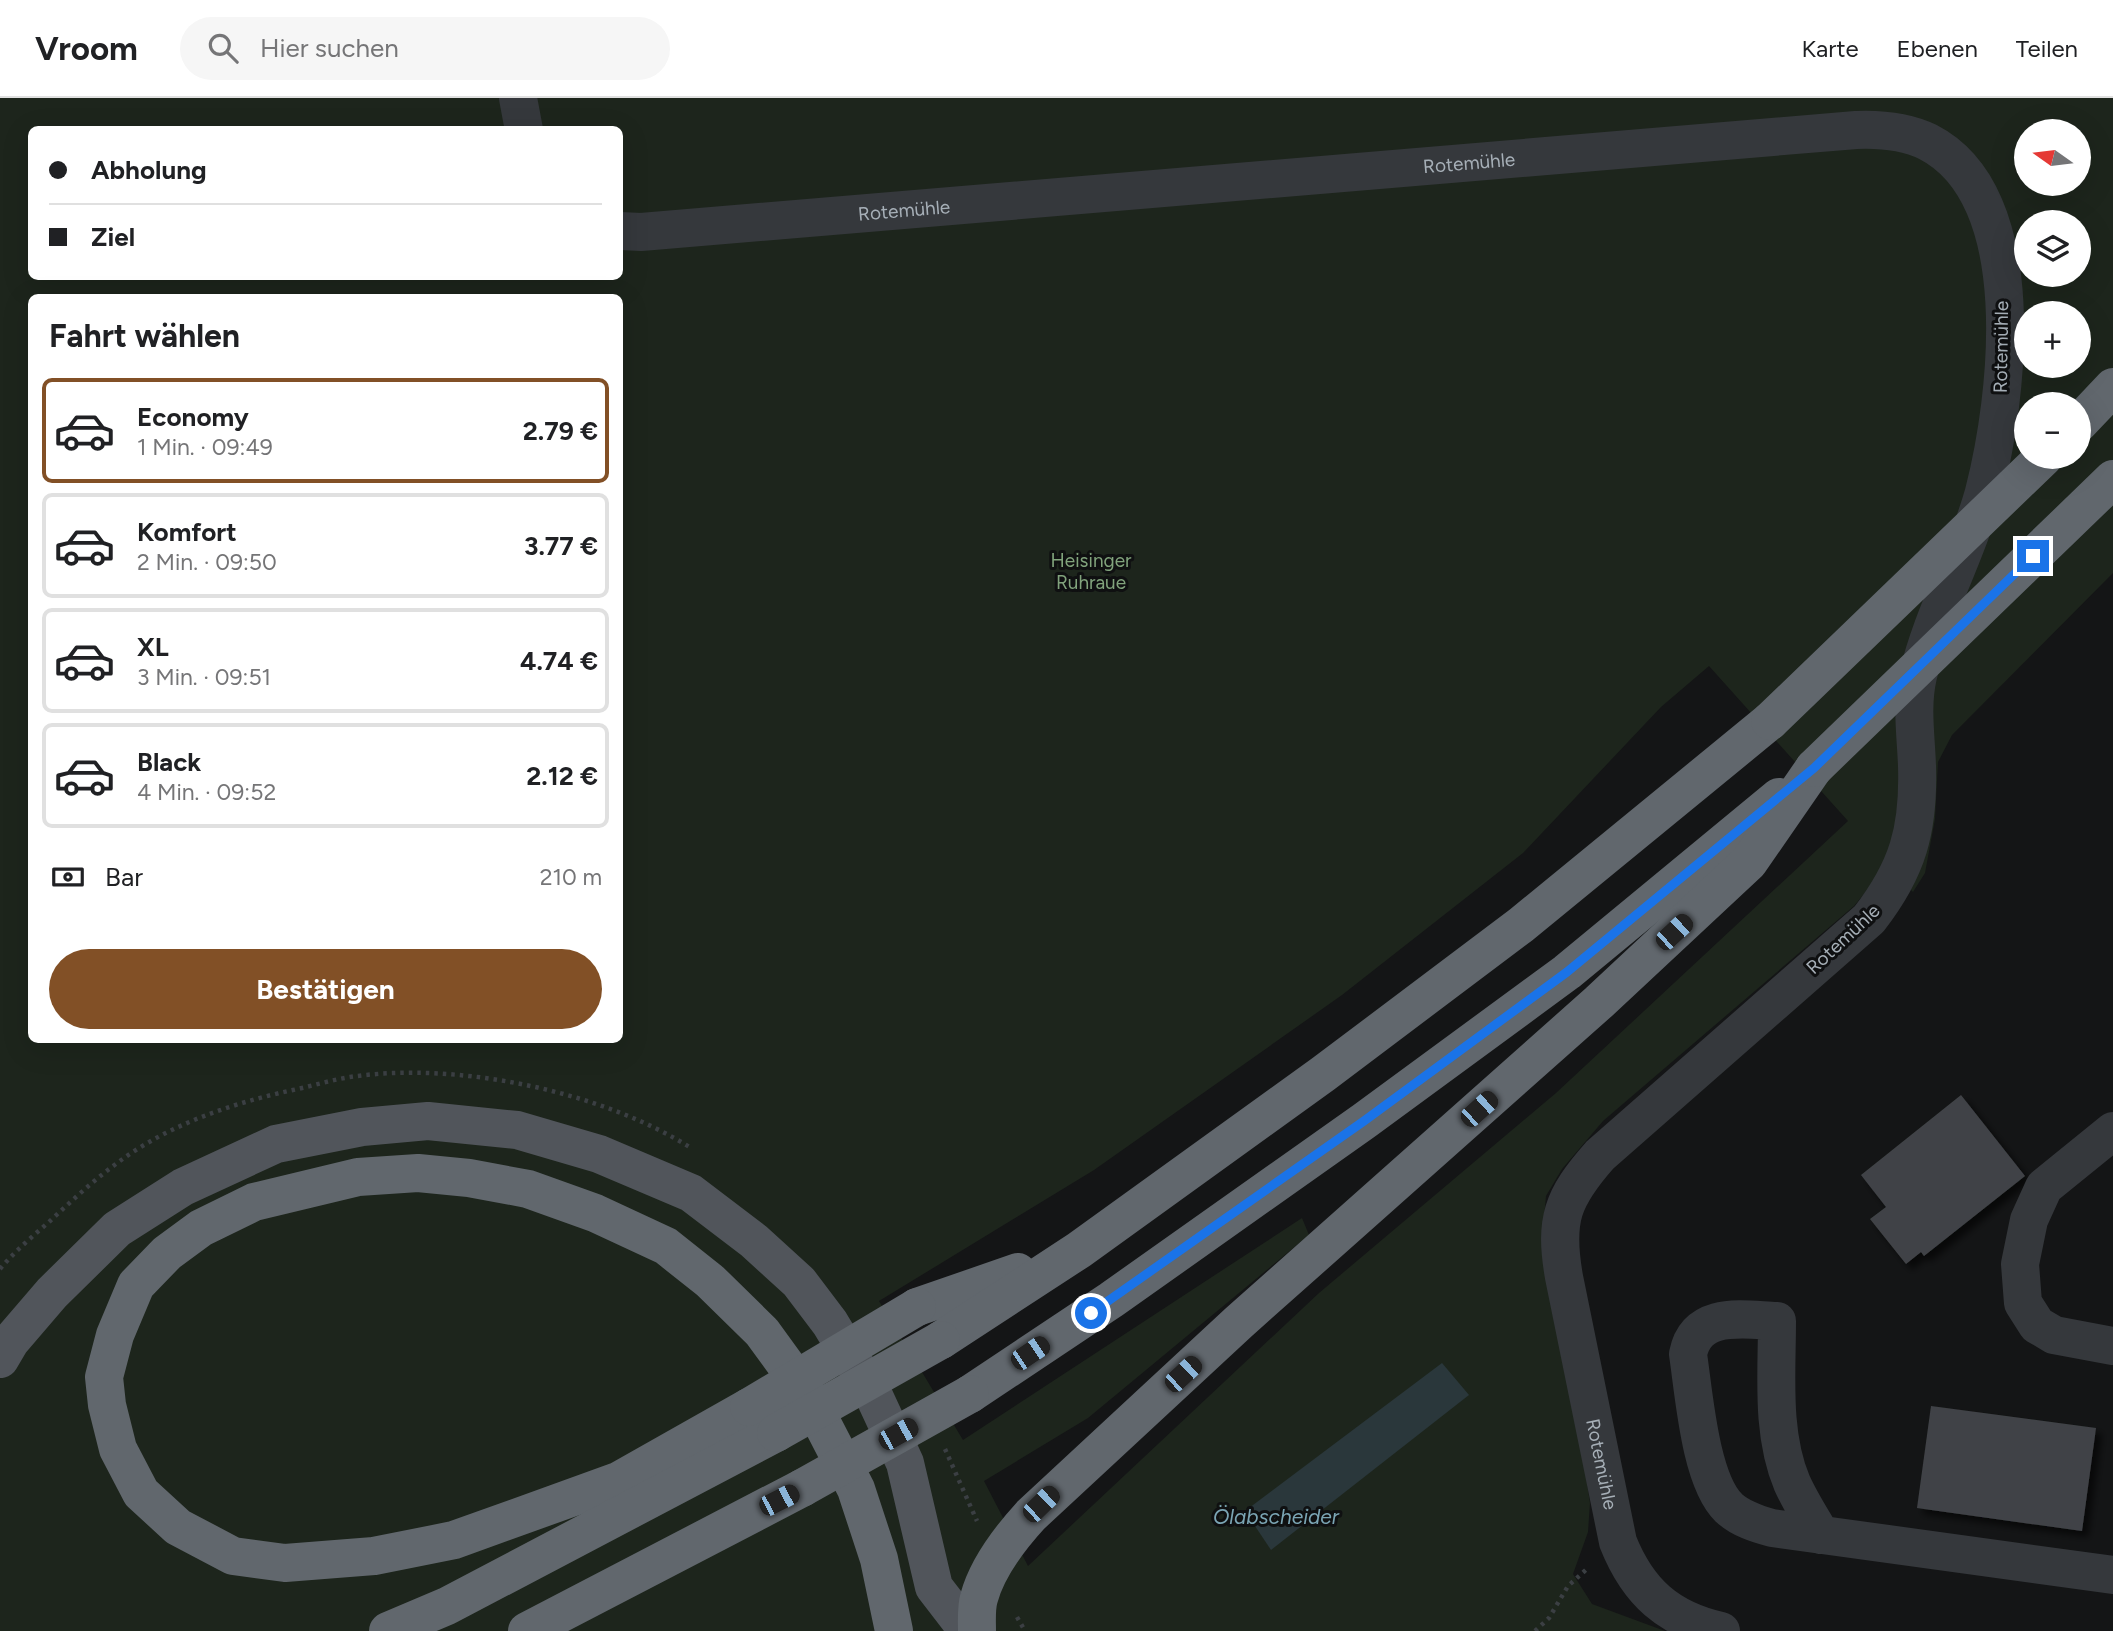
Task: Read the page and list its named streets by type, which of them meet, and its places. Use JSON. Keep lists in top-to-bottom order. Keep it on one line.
{"streets":{"lane":["Rotemühle"]},"water":["Ölabscheider"],"parks":["Heisinger Ruhraue"],"north":"left","page":{"header":"Vroom","search":"Hier suchen","nav":["Karte","Ebenen","Teilen"],"map_buttons":["+","−"],"banner":["Abholung","Ziel"],"heading":"Fahrt wählen","list":[{"name":"Economy","note":"1 Min. · 09:49","value":"2.79 €"},{"name":"Komfort","note":"2 Min. · 09:50","value":"3.77 €"},{"name":"XL","note":"3 Min. · 09:51","value":"4.74 €"},{"name":"Black","note":"4 Min. · 09:52","value":"2.12 €"}],"pay":["Bar","210 m"],"buttons":"Bestätigen"}}
